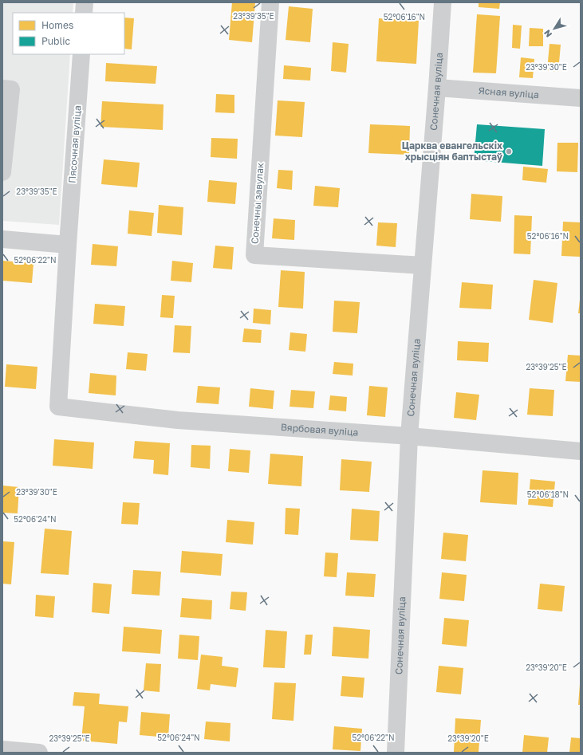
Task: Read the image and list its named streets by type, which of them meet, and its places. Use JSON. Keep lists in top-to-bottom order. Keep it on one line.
{"streets":{"street":["Сонечная вуліца","Ясная вуліца","Пясочная вуліца","Сонечны завулак","Вярбовая вуліца"]},"crossings":[["Сонечная вуліца","Ясная вуліца"],["Сонечная вуліца","Сонечны завулак"],["Сонечная вуліца","Вярбовая вуліца"],["Пясочная вуліца","Вярбовая вуліца"]],"places":["Царква евангельскіх хрысціян баптыстаў"],"legend":["Homes","Public"],"north":"bottom left","coordinates":["23°39'35\"E","52°06'16\"N","23°39'30\"E","52°06'22\"N","23°39'25\"E","52°06'18\"N","52°06'24\"N","23°39'20\"E"]}
